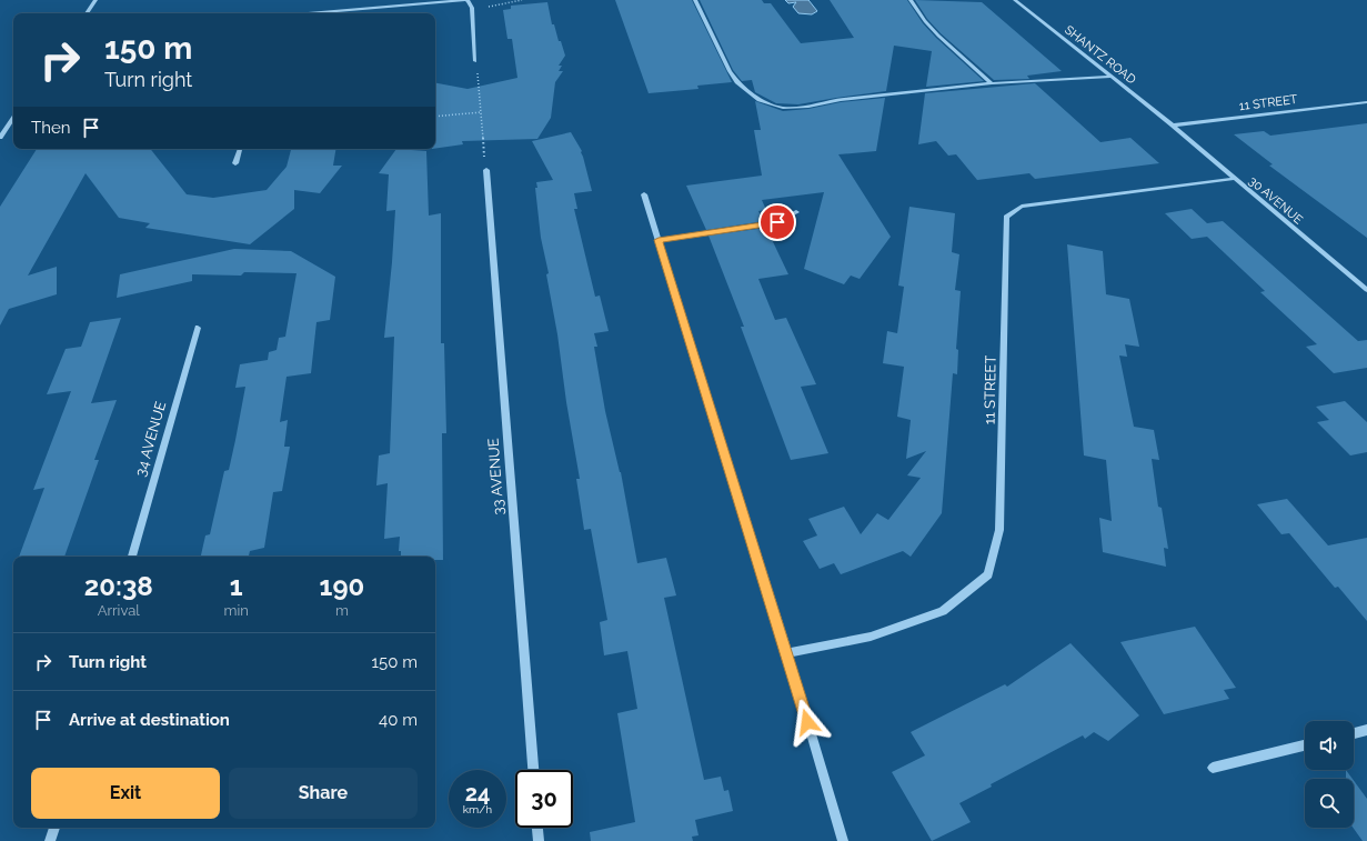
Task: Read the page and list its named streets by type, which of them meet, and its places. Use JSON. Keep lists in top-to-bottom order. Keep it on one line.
{"streets":{"street":["SHANTZ ROAD","11 STREET","30 AVENUE","34 AVENUE","33 AVENUE"]},"crossings":[["SHANTZ ROAD","11 STREET"],["SHANTZ ROAD","30 AVENUE"],["11 STREET","30 AVENUE"]],"page":{"turn":["150 m","Turn right"],"then":"Then","eta":["20:38","Arrival","1","min","190","m"],"list":[{"name":"Turn right","value":"150 m"},{"name":"Arrive at destination","value":"40 m"}],"buttons":["Exit","Share"],"speed":"24 km/h","limit":"30"}}
